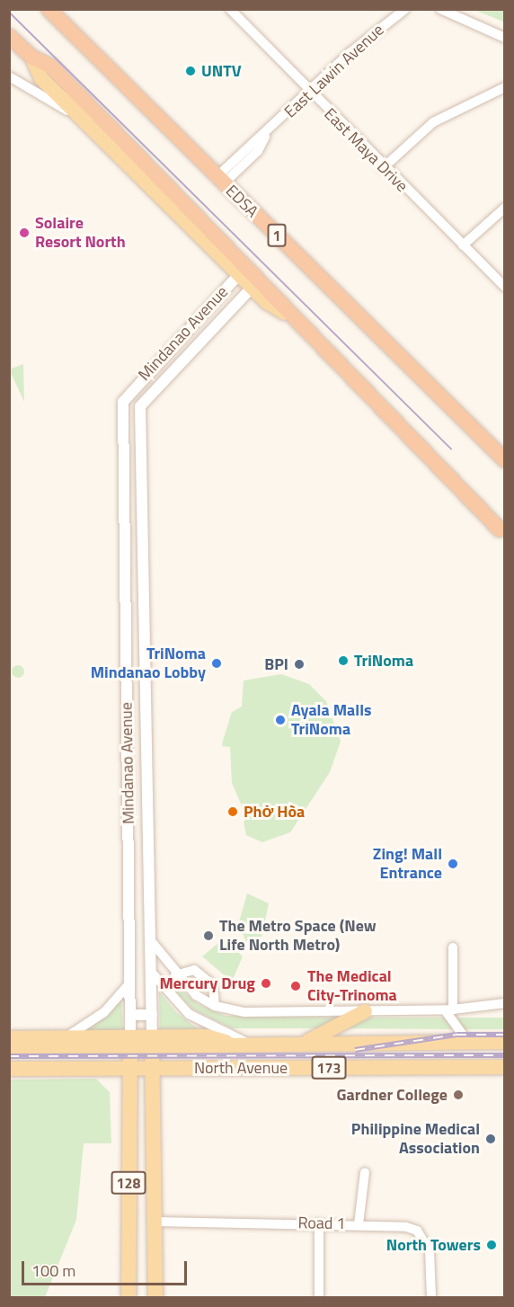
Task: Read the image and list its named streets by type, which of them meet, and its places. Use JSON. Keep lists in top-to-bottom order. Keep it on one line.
{"streets":{"highway":["EDSA","1"],"main road":["Mindanao Avenue","North Avenue","173","128"],"street":["East Lawin Avenue","East Maya Drive","Road 1"]},"crossings":[["East Lawin Avenue","East Maya Drive"],["East Lawin Avenue","EDSA"],["Mindanao Avenue","North Avenue"],["Mindanao Avenue","Road 1"]],"places":["UNTV","Solaire Resort North","TriNoma","TriNoma Mindanao Lobby","BPI","Ayala Malls TriNoma","Phở Hòa","Zing! Mall Entrance","The Metro Space (New Life North Metro)","Mercury Drug","The Medical City-Trinoma","Gardner College","Philippine Medical Association","North Towers"],"scale_bar":"100 m"}
